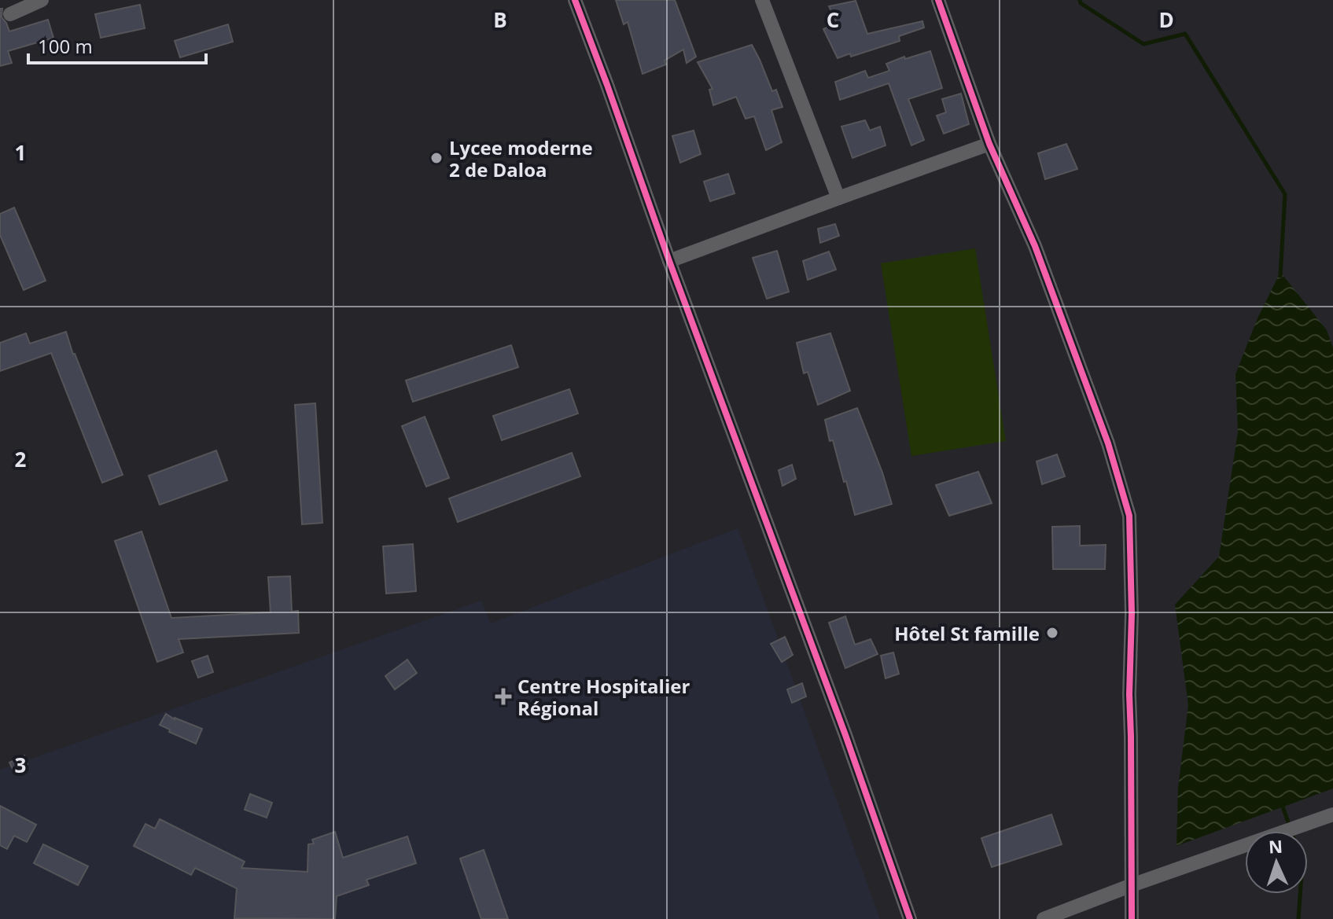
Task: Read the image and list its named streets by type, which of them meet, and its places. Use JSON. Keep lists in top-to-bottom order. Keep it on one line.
{"places":{"other":["Lycee moderne 2 de Daloa","Hôtel St famille"],"health":["Centre Hospitalier Régional"]},"scale_bar":"100 m","north":"top","grid":{"columns":["B","C","D"],"rows":["1","2","3"]}}
